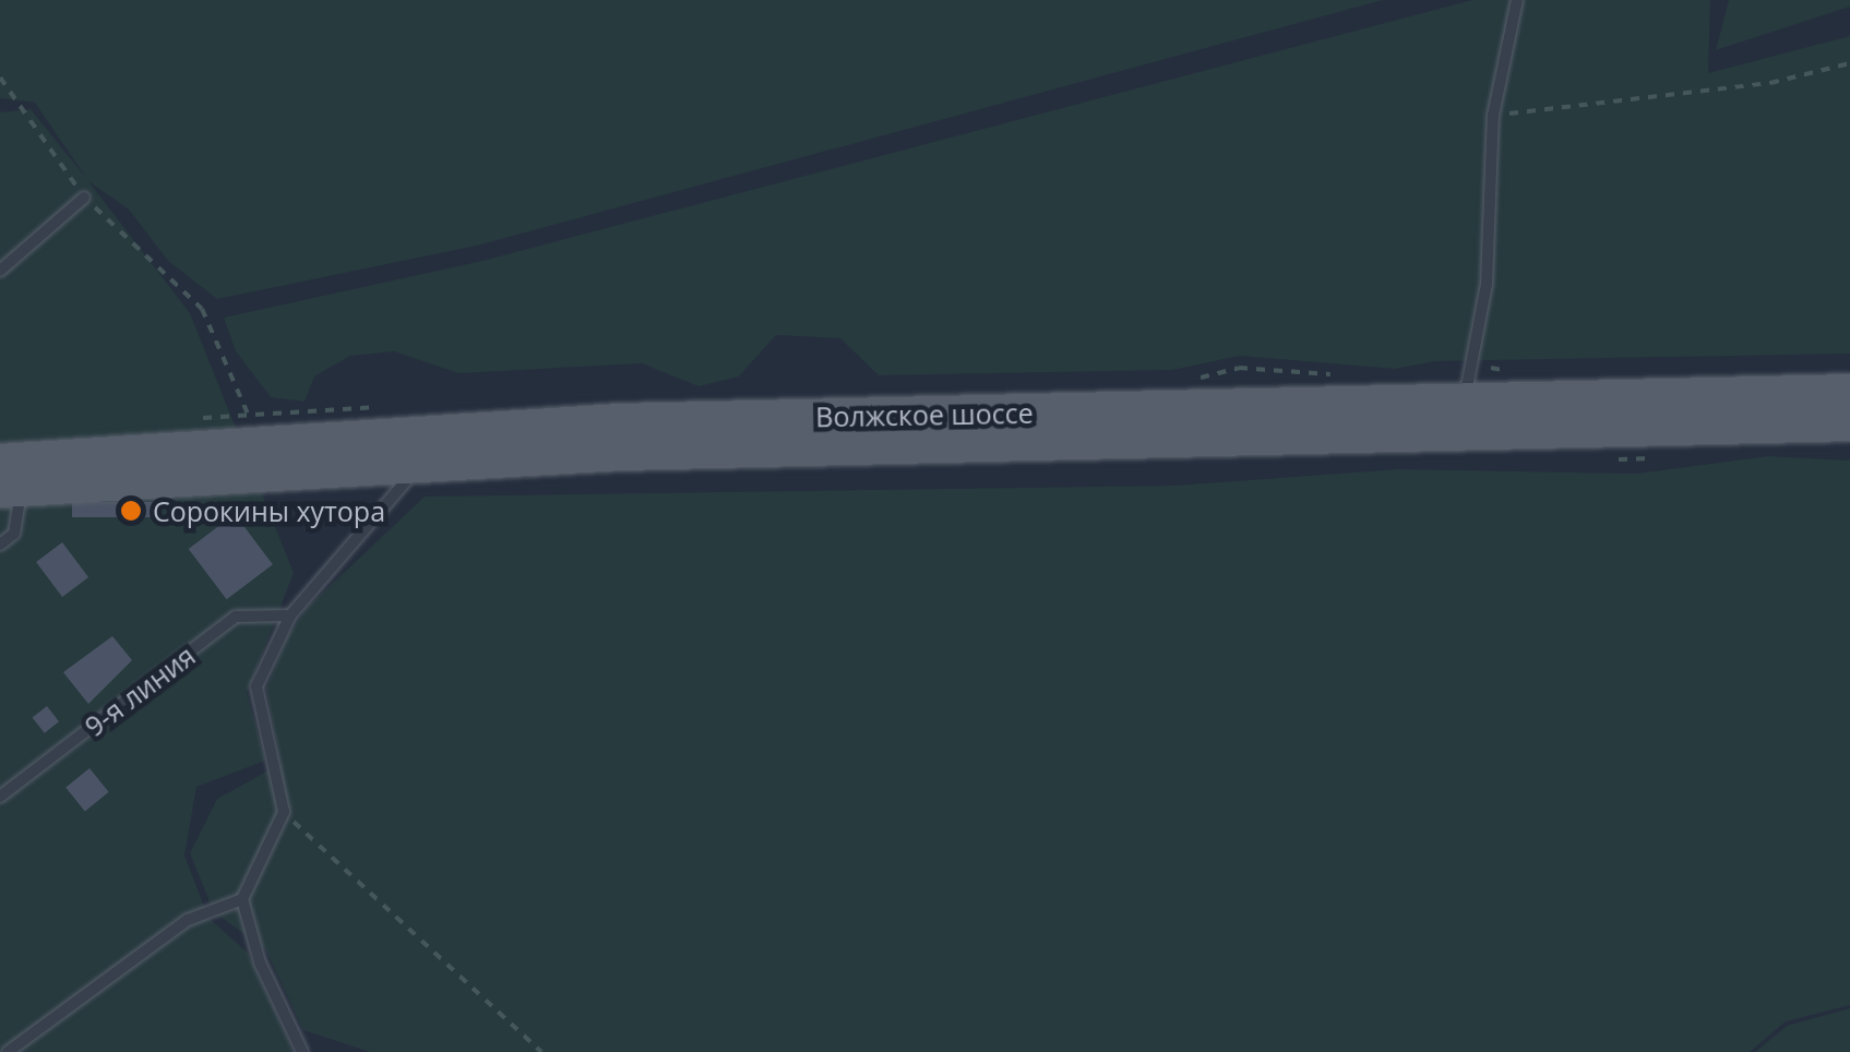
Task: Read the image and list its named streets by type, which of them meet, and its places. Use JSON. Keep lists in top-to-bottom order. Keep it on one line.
{"streets":{"main road":["Волжское шоссе"],"lane":["9-я линия"]},"places":["Сорокины хутора"]}
